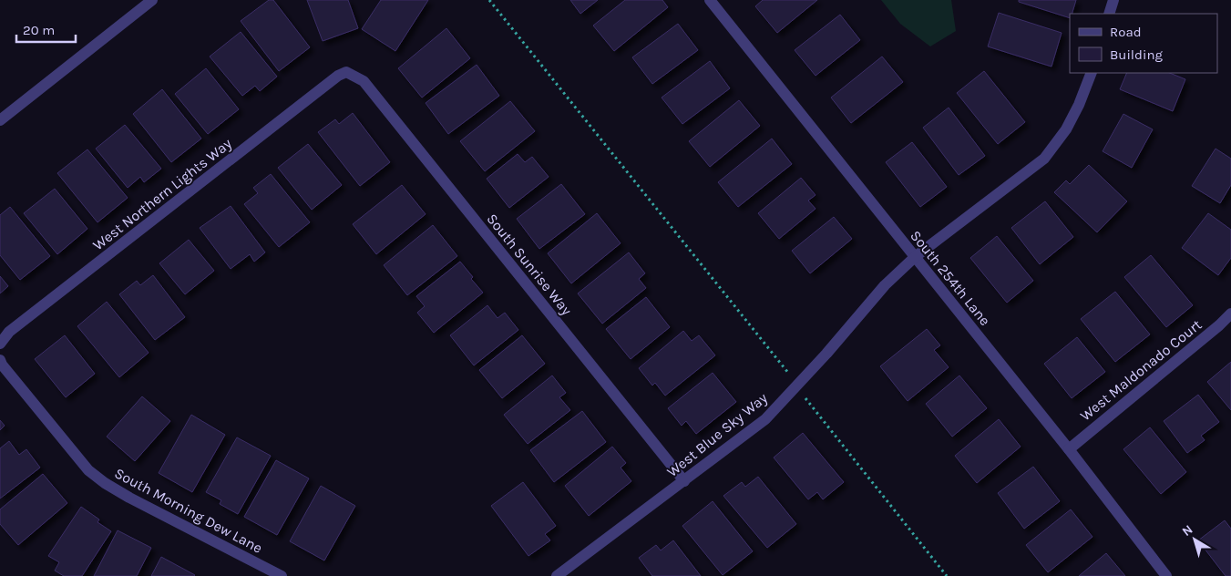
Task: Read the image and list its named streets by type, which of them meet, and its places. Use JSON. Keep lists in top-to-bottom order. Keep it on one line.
{"streets":{"street":["West Northern Lights Way","South Sunrise Way","South 254th Lane","West Maldonado Court","West Blue Sky Way","South Morning Dew Lane"]},"crossings":[["West Northern Lights Way","South Sunrise Way"],["South Sunrise Way","West Blue Sky Way"],["South 254th Lane","West Maldonado Court"],["South 254th Lane","West Blue Sky Way"]],"legend":["Road","Building"],"scale_bar":"20 m","north":"top left"}
